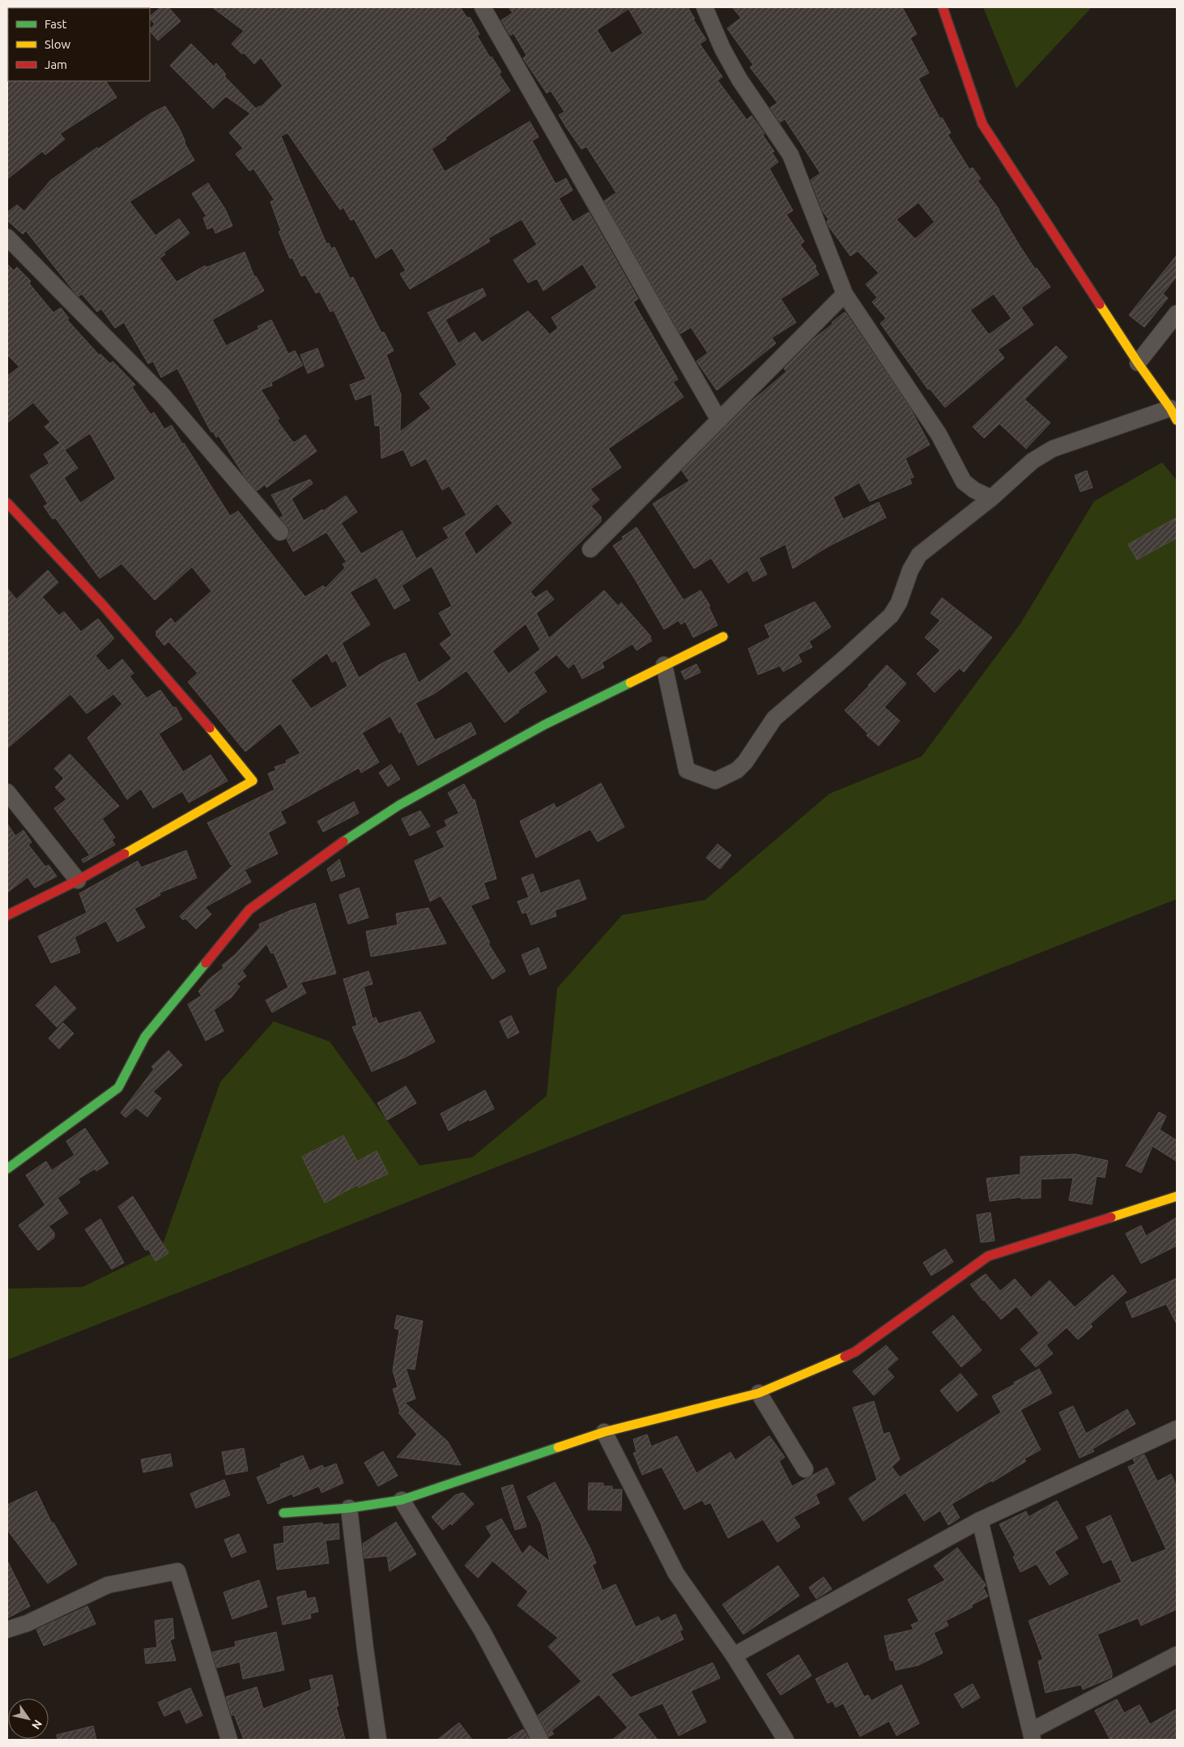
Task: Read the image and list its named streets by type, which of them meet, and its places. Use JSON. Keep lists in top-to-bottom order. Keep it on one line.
{"legend":["Fast","Slow","Jam"],"north":"bottom right"}
